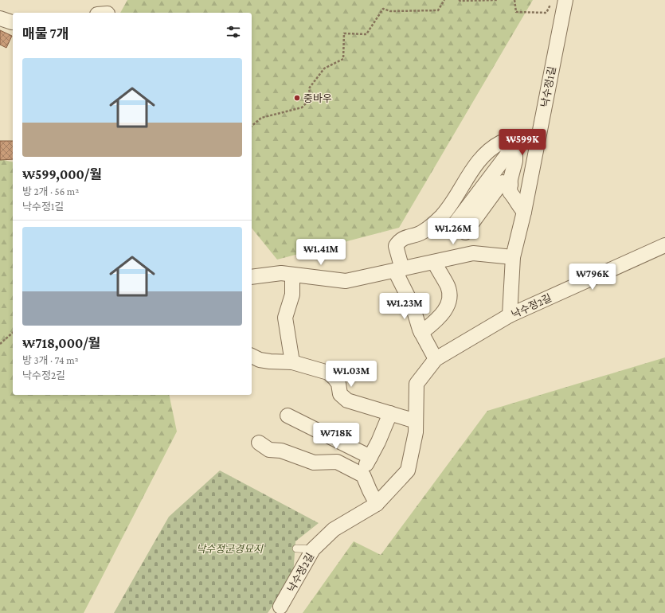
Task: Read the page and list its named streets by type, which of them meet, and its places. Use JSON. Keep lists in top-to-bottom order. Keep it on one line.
{"streets":{"street":["낙수정1길","낙수정2길"]},"crossings":[["낙수정1길","낙수정2길"]],"parks":["낙수정군경묘지"],"places":["중바우"],"page":{"heading":"매물 7개","list":[{"name":"₩599,000/월","note":"방 2개 · 56 m² · 낙수정1길"},{"name":"₩718,000/월","note":"방 3개 · 74 m² · 낙수정2길"}],"price":["₩599K","₩1.26M","₩1.41M","₩796K","₩1.23M","₩1.03M","₩718K"]}}
